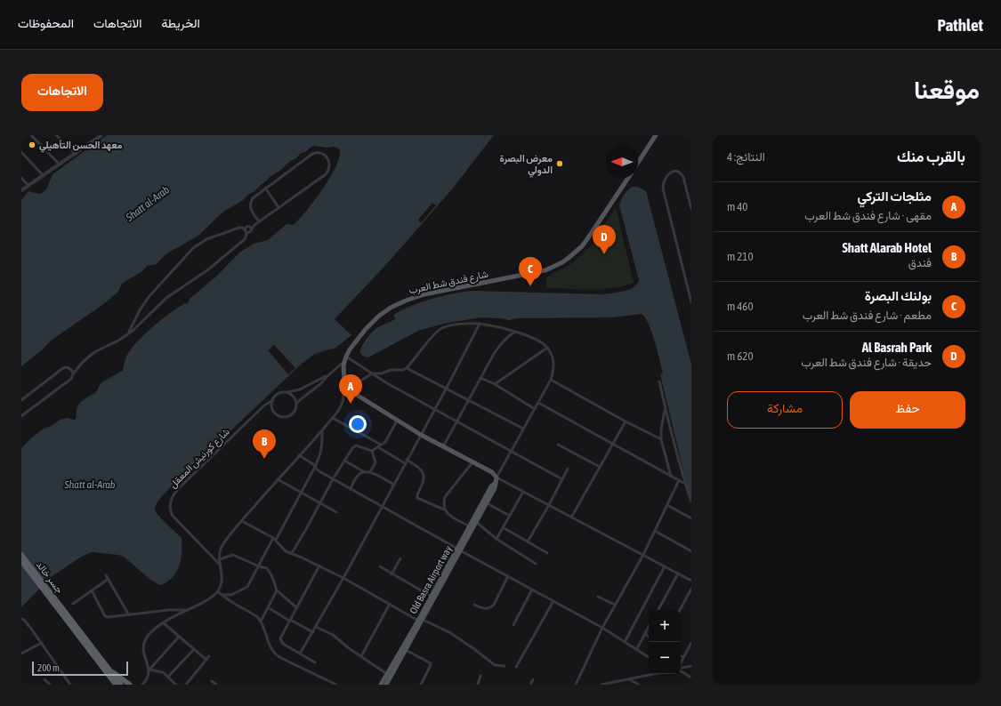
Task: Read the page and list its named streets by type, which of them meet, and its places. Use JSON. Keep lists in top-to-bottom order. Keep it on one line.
{"streets":{"highway":["جسر خالد"],"main road":["شارع فندق شط العرب","Old Basra Airport way"],"street":["شارع كورنيش المعقل"]},"water":["Shatt al-Arab"],"places":["معهد الحسن التأهيلي","معرض البصرة الدولي"],"scale_bar":"200 m","north":"left","page":{"header":"Pathlet","nav":["الخريطة","الاتجاهات","المحفوظات"],"title":"موقعنا","buttons":["الاتجاهات",["حفظ","مشاركة"]],"heading":["بالقرب منك","النتائج: 4"],"list":[{"mark":"A","name":"مثلجات التركي","note":"مقهى · شارع فندق شط العرب","value":"40 m"},{"mark":"B","name":"Shatt Alarab Hotel","note":"فندق","value":"210 m"},{"mark":"C","name":"بولنك البصرة","note":"مطعم · شارع فندق شط العرب","value":"460 m"},{"mark":"D","name":"Al Basrah Park","note":"حديقة · شارع فندق شط العرب","value":"620 m"}],"pins":["D","C","A","B"],"map_buttons":["+","−"],"scale":"200 m"}}
